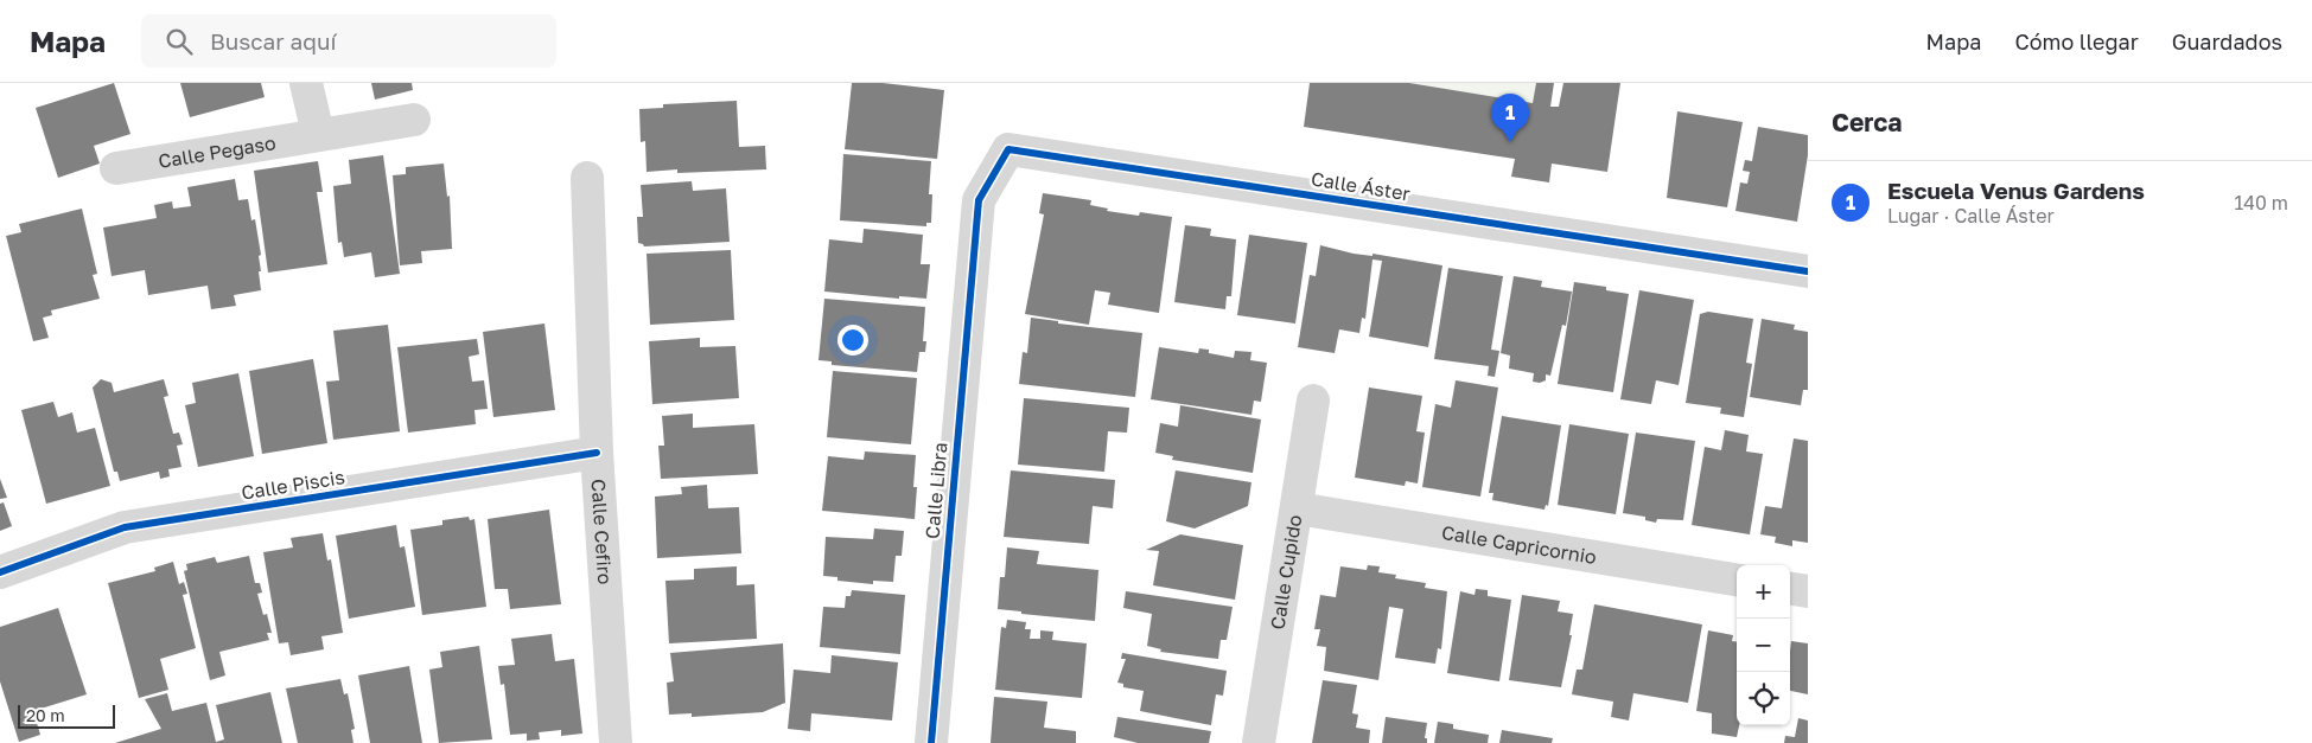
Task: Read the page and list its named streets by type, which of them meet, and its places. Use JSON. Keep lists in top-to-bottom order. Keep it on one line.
{"streets":{"street":["Calle Pegaso","Calle Áster","Calle Piscis","Calle Libra","Calle Cefiro","Calle Capricornio","Calle Cupido"]},"crossings":[["Calle Áster","Calle Libra"],["Calle Piscis","Calle Cefiro"],["Calle Capricornio","Calle Cupido"]],"scale_bar":"20 m","page":{"header":"Mapa","search":"Buscar aquí","nav":["Mapa","Cómo llegar","Guardados"],"heading":"Cerca","pins":"1","list":[{"mark":"1","name":"Escuela Venus Gardens","note":"Lugar · Calle Áster","value":"140 m"}],"map_buttons":["+","−"],"scale":"20 m"}}
